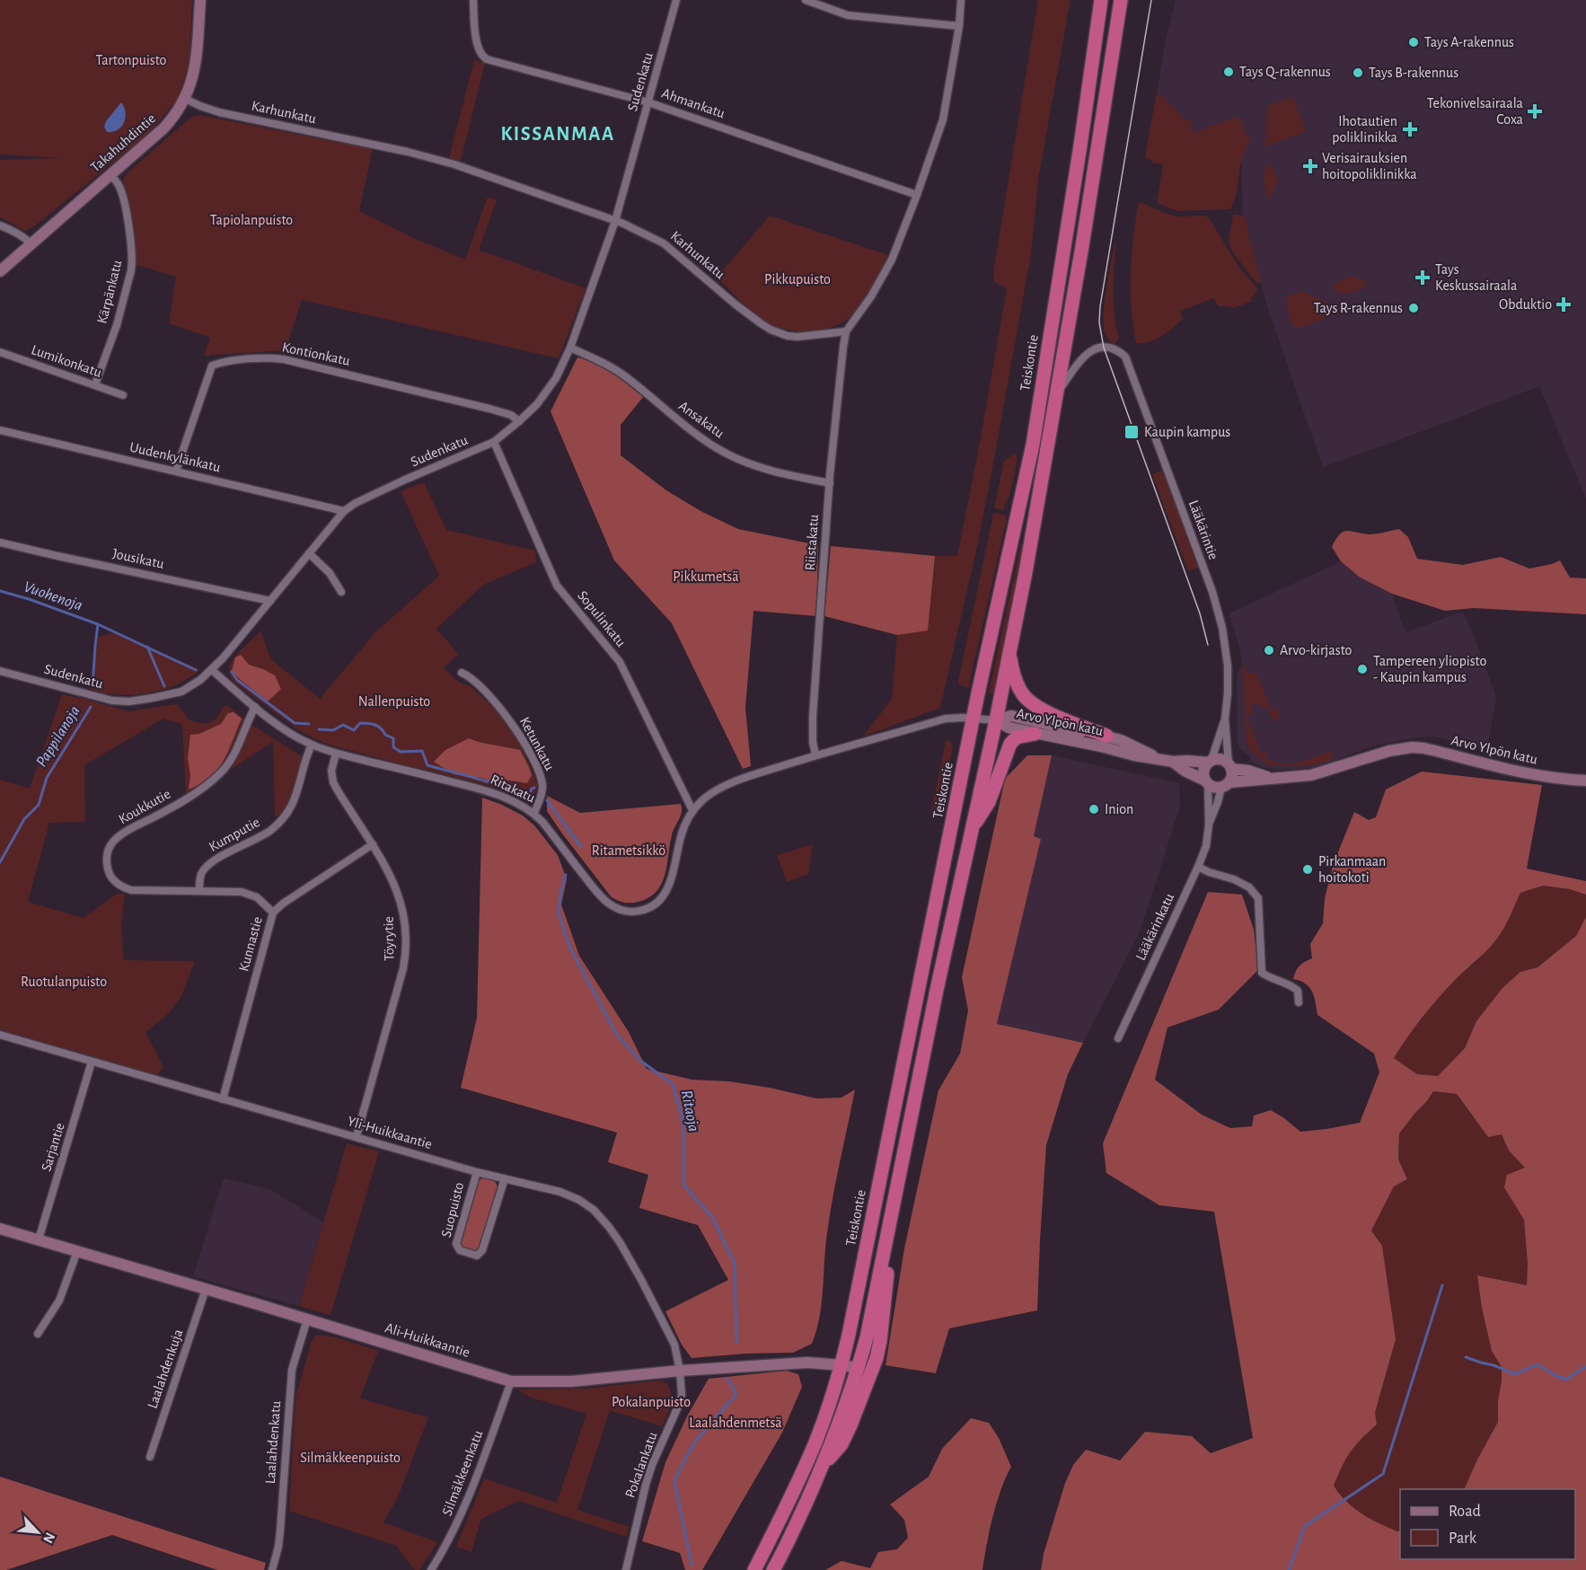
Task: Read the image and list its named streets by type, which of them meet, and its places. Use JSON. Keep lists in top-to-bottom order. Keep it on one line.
{"streets":{"highway":["Teiskontie"],"street":["Sudenkatu","Ahmankatu","Karhunkatu","Takahuhdintie","Kärpänkatu","Kontionkatu","Lumikonkatu","Ansakatu","Uudenkylänkatu","Lääkärintie","Riistakatu","Jousikatu","Sopulinkatu","Arvo Ylpön katu","Ketunkatu","Ritakatu","Koukkutie","Kumputie","Lääkärinkatu","Töyrytie","Kunnastie","Yli-Huikkaantie","Sarjantie","Suopuisto","Ali-Huikkaantie","Laalahdenkuja","Laalahdenkatu","Pokalankatu","Silmäkkeenkatu"]},"crossings":[["Sudenkatu","Ahmankatu"],["Sudenkatu","Karhunkatu"],["Sudenkatu","Kontionkatu"],["Sudenkatu","Ansakatu"],["Sudenkatu","Uudenkylänkatu"],["Sudenkatu","Jousikatu"],["Sudenkatu","Sopulinkatu"],["Sudenkatu","Ritakatu"],["Karhunkatu","Takahuhdintie"],["Karhunkatu","Riistakatu"],["Takahuhdintie","Kärpänkatu"],["Kärpänkatu","Lumikonkatu"],["Kontionkatu","Uudenkylänkatu"],["Teiskontie","Ritakatu"],["Teiskontie","Ali-Huikkaantie"],["Ansakatu","Riistakatu"],["Lääkärintie","Arvo Ylpön katu"],["Lääkärintie","Lääkärinkatu"],["Riistakatu","Ritakatu"],["Sopulinkatu","Ritakatu"],["Arvo Ylpön katu","Ritakatu"],["Arvo Ylpön katu","Lääkärinkatu"],["Ketunkatu","Ritakatu"],["Ritakatu","Koukkutie"],["Ritakatu","Kumputie"],["Ritakatu","Töyrytie"],["Koukkutie","Kumputie"],["Koukkutie","Kunnastie"],["Töyrytie","Kunnastie"],["Töyrytie","Yli-Huikkaantie"],["Kunnastie","Yli-Huikkaantie"],["Yli-Huikkaantie","Sarjantie"],["Yli-Huikkaantie","Suopuisto"],["Yli-Huikkaantie","Ali-Huikkaantie"],["Yli-Huikkaantie","Pokalankatu"],["Sarjantie","Ali-Huikkaantie"],["Ali-Huikkaantie","Laalahdenkuja"],["Ali-Huikkaantie","Laalahdenkatu"],["Ali-Huikkaantie","Pokalankatu"],["Ali-Huikkaantie","Silmäkkeenkatu"]],"districts":["KISSANMAA"],"water":["Vuohenoja","Pappilanoja","Ritaoja"],"parks":["Tartonpuisto","Tapiolanpuisto","Pikkupuisto","Pikkumetsä","Nallenpuisto","Ritametsikkö","Ruotulanpuisto","Pokalanpuisto","Laalahdenmetsä","Silmäkkeenpuisto"],"places":{"other":["Tays A-rakennus","Tays Q-rakennus","Tays B-rakennus","Tays R-rakennus","Arvo-kirjasto","Tampereen yliopisto - Kaupin kampus","Inion","Pirkanmaan hoitokoti"],"health":["Tekonivelsairaala Coxa","Ihotautien poliklinikka","Verisairauksien hoitopoliklinikka","Tays Keskussairaala","Obduktio"],"transit":["Kaupin kampus"]},"legend":["Road","Park"],"north":"bottom right"}
